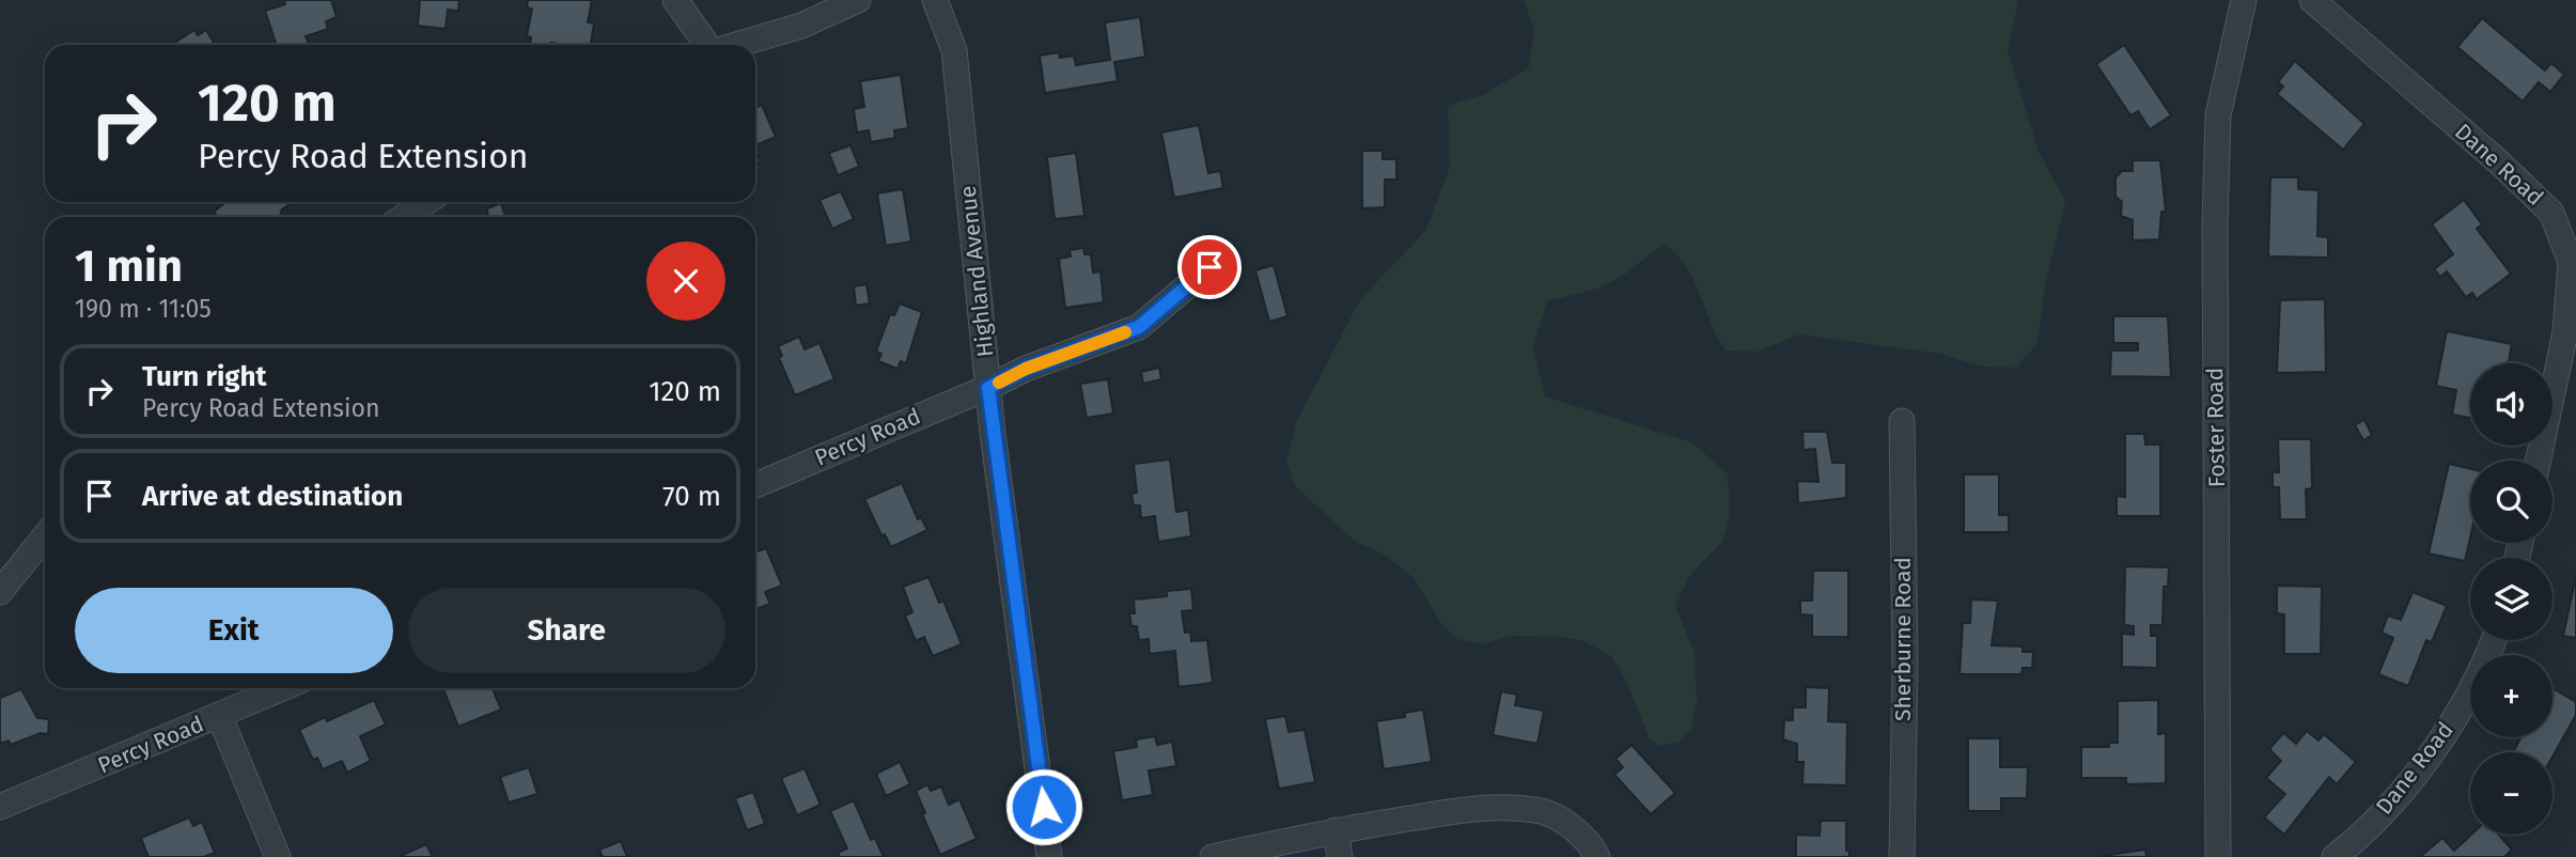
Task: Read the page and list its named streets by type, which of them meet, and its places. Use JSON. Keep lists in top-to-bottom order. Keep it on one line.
{"streets":{"street":["Dane Road","Highland Avenue","Foster Road","Percy Road","Sherburne Road"]},"crossings":[["Highland Avenue","Percy Road"]],"page":{"turn":["120 m","Percy Road Extension"],"heading":["1 min","190 m · 11:05"],"list":[{"name":"Turn right","note":"Percy Road Extension","value":"120 m"},{"name":"Arrive at destination","value":"70 m"}],"map_buttons":["+","−"],"buttons":["Exit","Share"]}}
